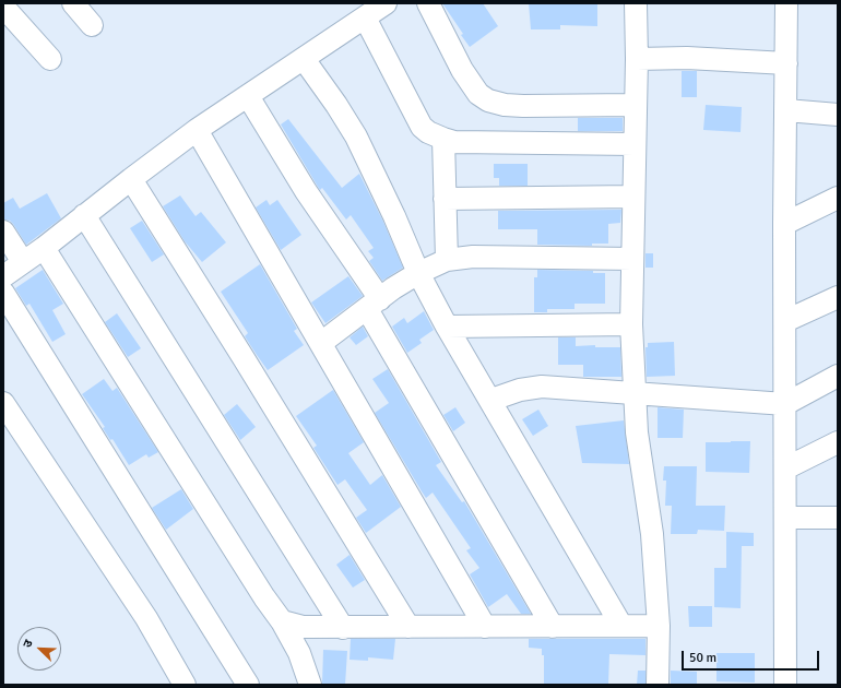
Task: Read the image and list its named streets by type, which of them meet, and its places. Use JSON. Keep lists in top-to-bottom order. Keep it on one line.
{"scale_bar":"50 m","north":"top left"}
